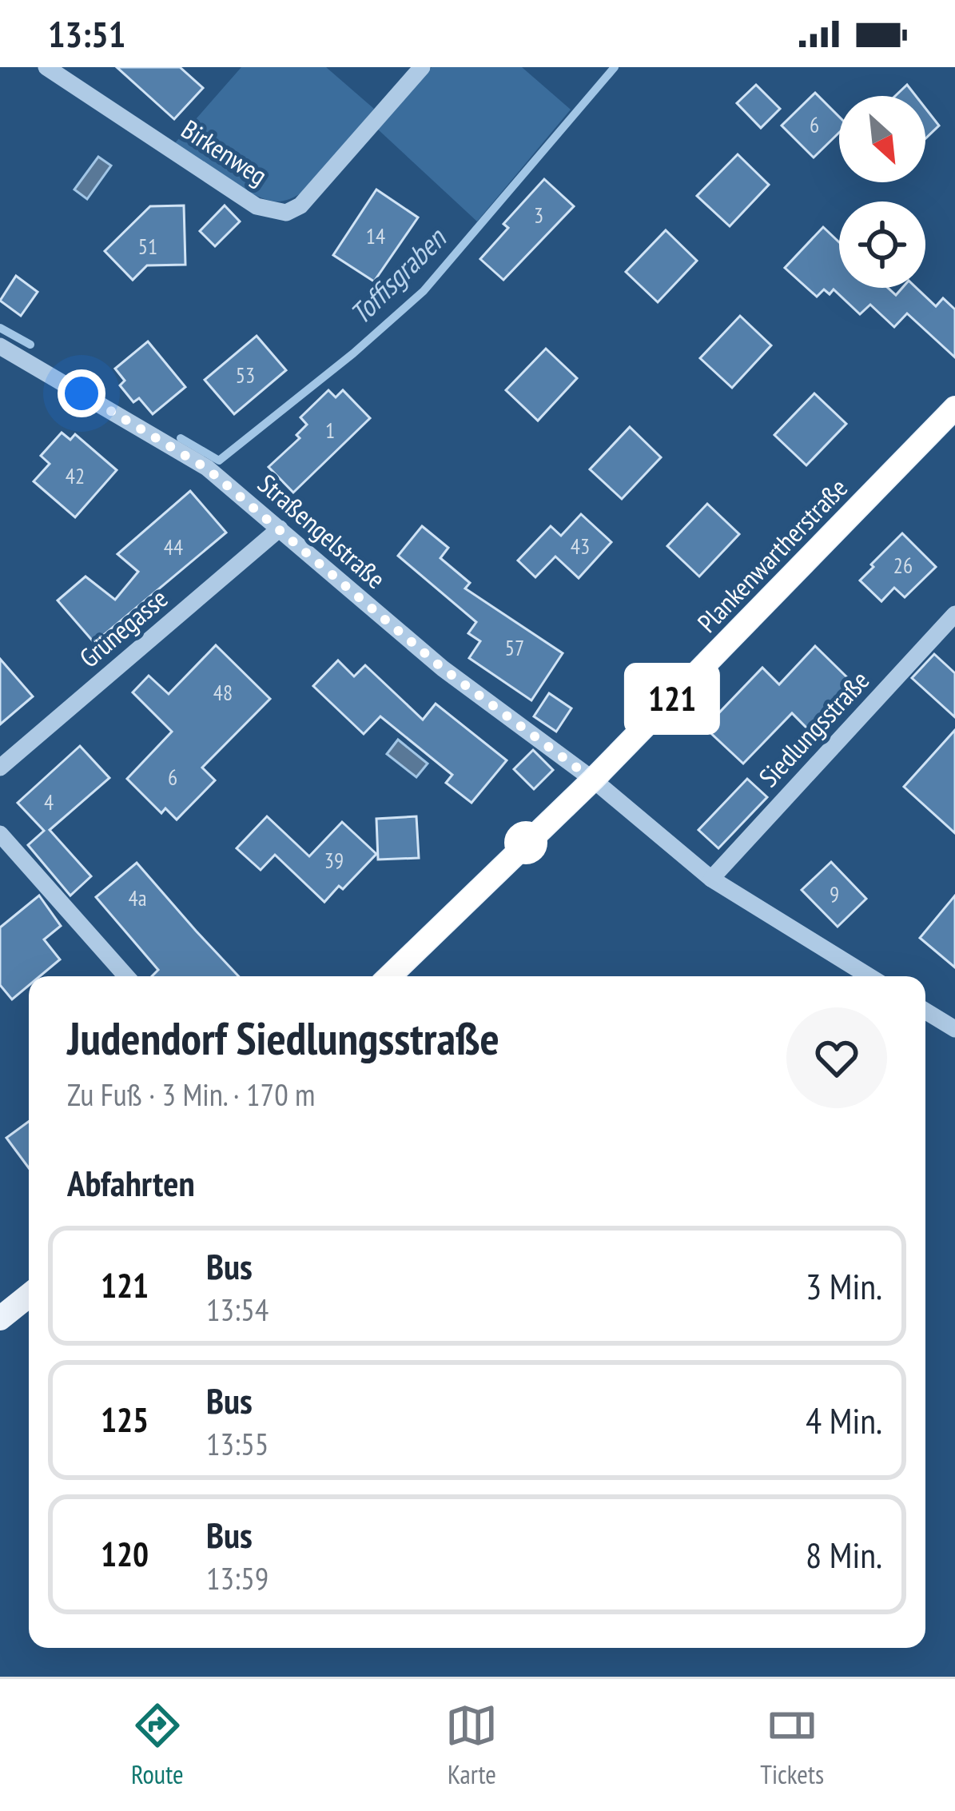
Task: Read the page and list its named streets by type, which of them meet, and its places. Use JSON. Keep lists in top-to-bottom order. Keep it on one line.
{"streets":{"main road":["Plankenwartherstraße"],"street":["Birkenweg","Straßengelstraße","Grünegasse","Siedlungsstraße"]},"crossings":[["Straßengelstraße","Plankenwartherstraße"],["Straßengelstraße","Grünegasse"]],"water":["Toffisgraben"],"lines":["bus line 121"],"house_numbers":["6","3","14","51","53","1","42","43","44","26","57","48","6","4","39","9","4a"],"north":"bottom right","page":{"status":"13:51","on_map":"121","heading":[["Judendorf Siedlungsstraße","Zu Fuß · 3 Min. · 170 m"],"Abfahrten"],"list":[{"mark":"121","name":"Bus","note":"13:54","value":"3 Min."},{"mark":"125","name":"Bus","note":"13:55","value":"4 Min."},{"mark":"120","name":"Bus","note":"13:59","value":"8 Min."}],"tabs":["Route","Karte","Tickets"]}}
